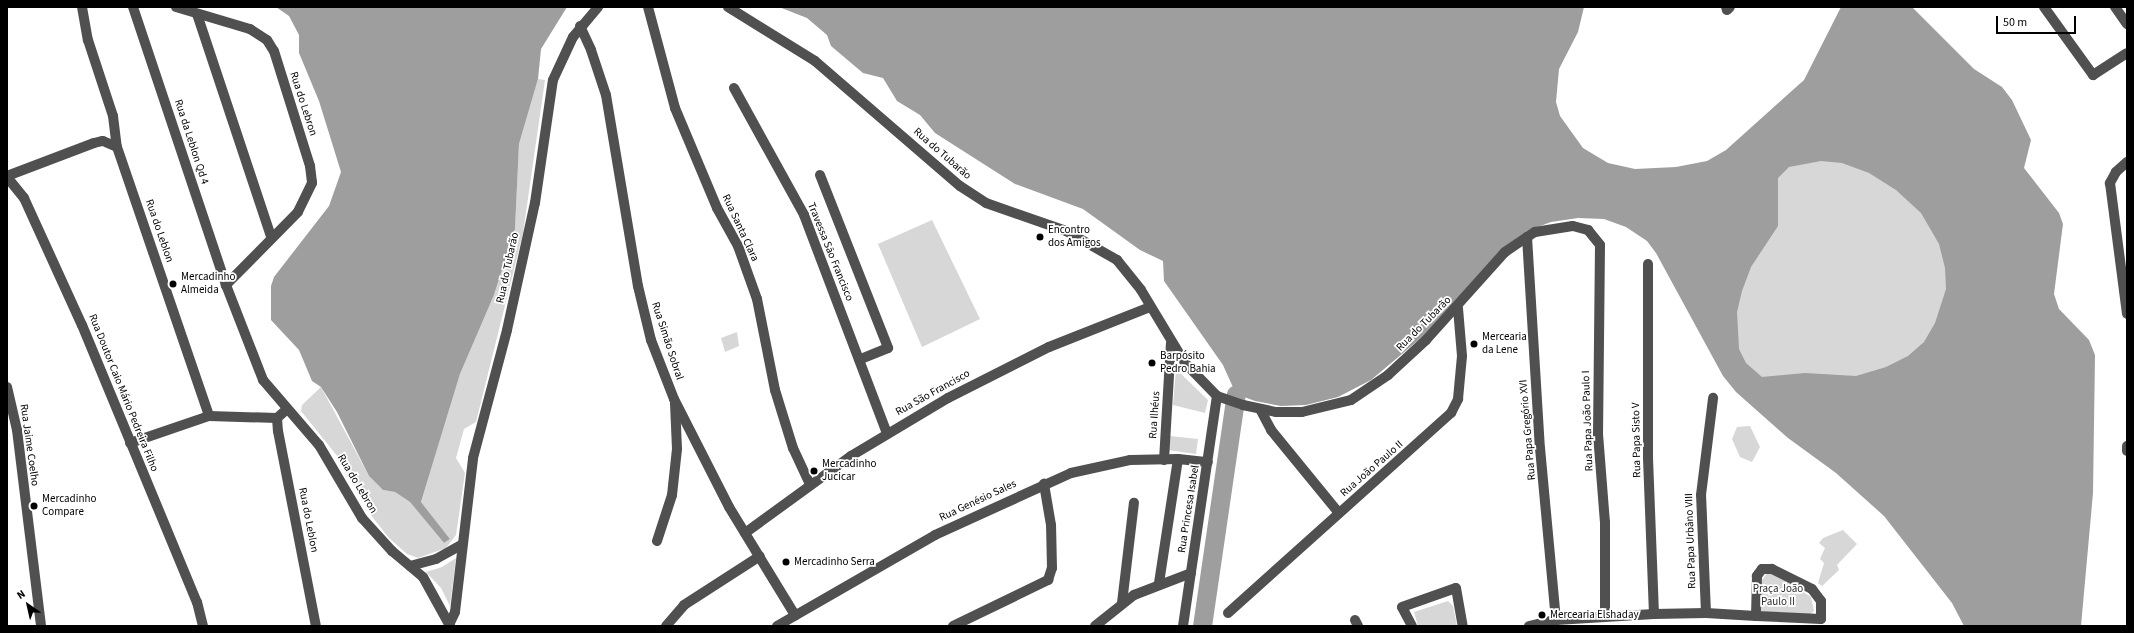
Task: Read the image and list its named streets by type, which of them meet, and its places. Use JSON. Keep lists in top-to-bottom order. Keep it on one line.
{"streets":{"street":["Rua do Lebron","Rua da Leblon Qd 4","Rua do Tubarão","Rua Santa Clara","Rua do Leblon","Travessa Sāo Francisco","Rua Simão Sobral","Rua Doutor Caio Mário Pedreira Filho","Rua São Francisco","Rua Ilhéus","Rua Papa João Paulo I","Rua Papa Gregório XVI","Rua Papa Sisto V","Rua Jaime Coelho","Rua João Paulo II","Rua Genésio Sales","Rua Princesa Isabel","Rua Papa Urbâno VIII"]},"crossings":[["Rua do Lebron","Rua da Leblon Qd 4"],["Rua do Lebron","Rua do Tubarão"],["Rua do Tubarão","Rua Simão Sobral"],["Rua do Tubarão","Rua São Francisco"],["Rua do Tubarão","Rua Ilhéus"],["Rua do Tubarão","Rua Papa João Paulo I"],["Rua do Tubarão","Rua Papa Gregório XVI"],["Rua do Tubarão","Rua João Paulo II"],["Rua Santa Clara","Rua São Francisco"],["Travessa Sāo Francisco","Rua São Francisco"],["Rua Simão Sobral","Rua São Francisco"],["Rua Simão Sobral","Rua Genésio Sales"],["Rua Ilhéus","Rua Genésio Sales"],["Rua Genésio Sales","Rua Princesa Isabel"]],"parks":["Praça João Paulo II"],"places":["Encontro dos Amigos","Mercadinho Almeida","Mercearia da Lene","Barpósito Pedro Bahia","Mercadinho Jucicar","Mercadinho Compare","Mercadinho Serra","Mercearia Elshaday"],"scale_bar":"50 m","north":"top left"}
